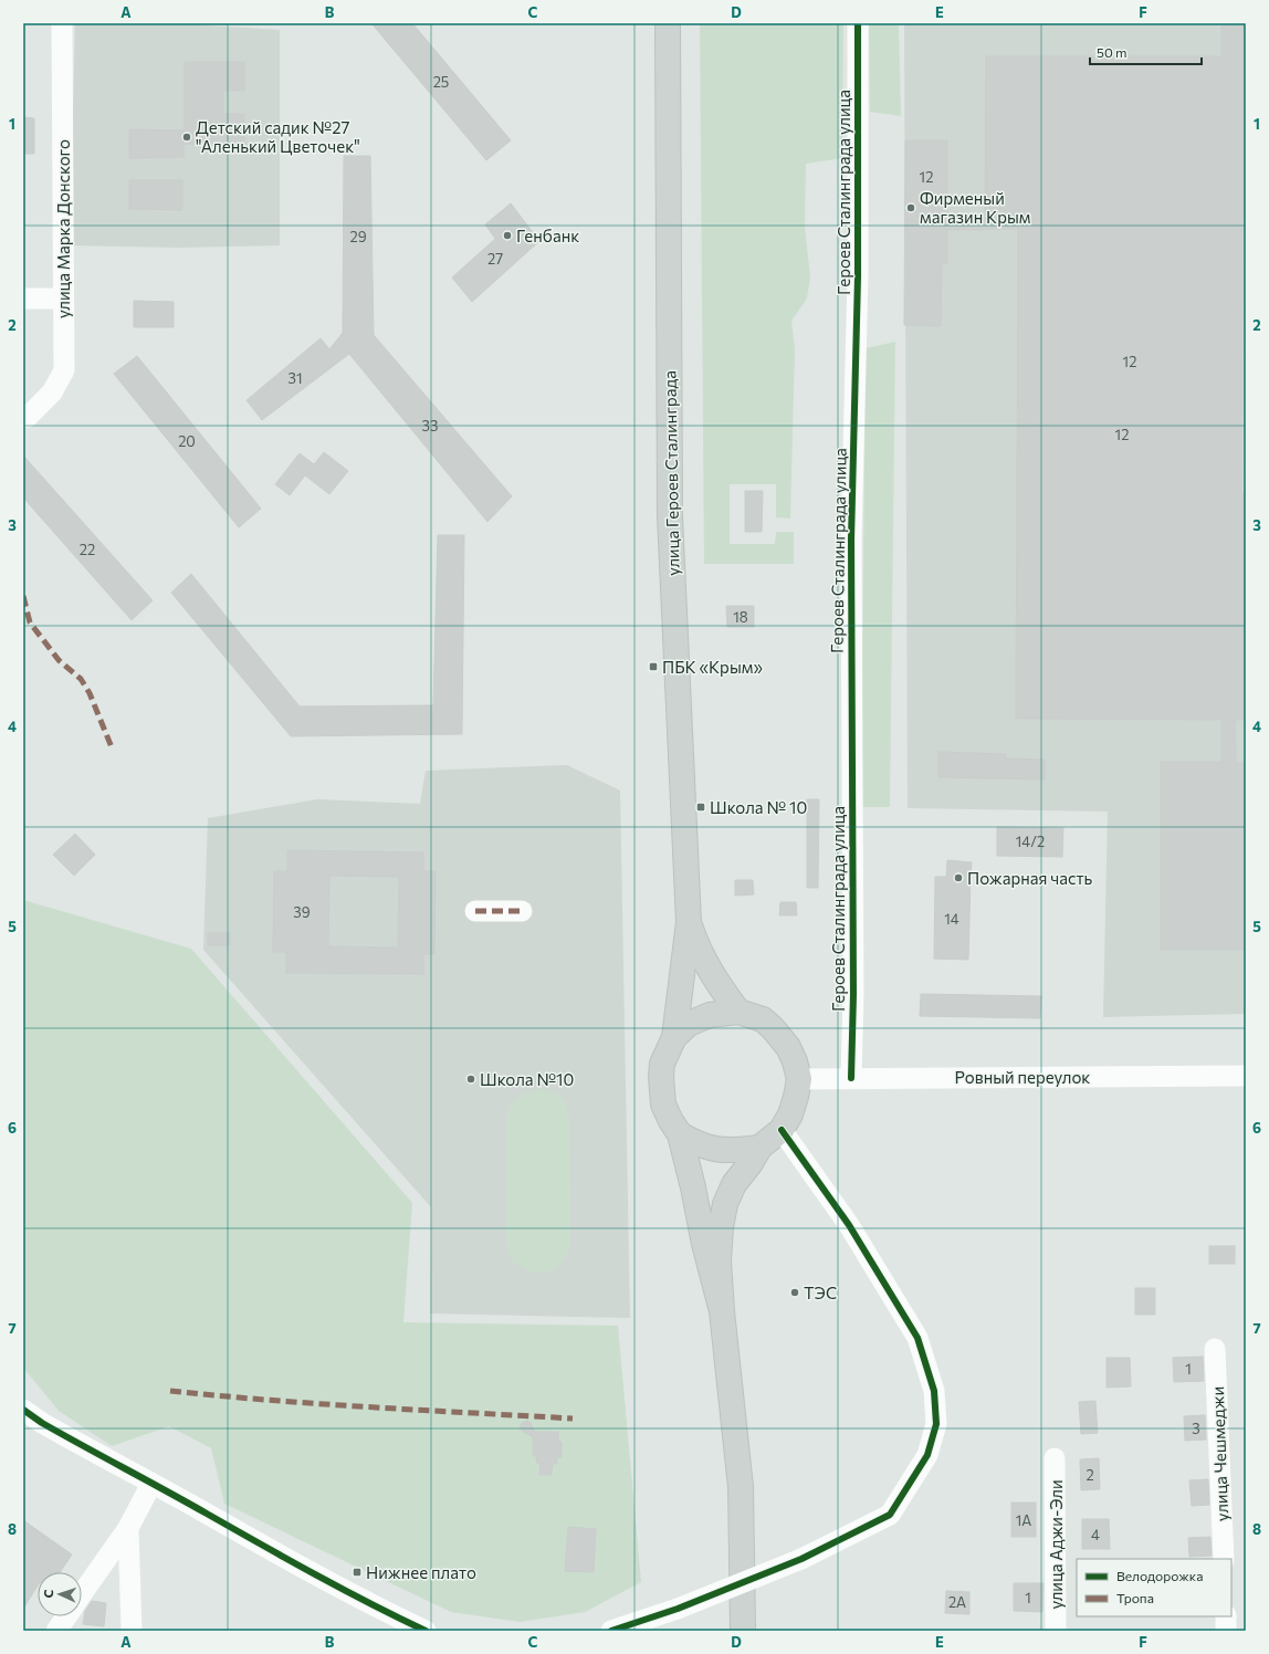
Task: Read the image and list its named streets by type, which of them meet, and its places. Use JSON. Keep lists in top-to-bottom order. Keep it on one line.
{"streets":{"main road":["улица Героев Сталинграда"],"street":["Героев Сталинграда улица","улица Марка Донского","Ровный переулок","улица Чешмеджи","улица Аджи-Эли"]},"crossings":[["Героев Сталинграда улица","Ровный переулок"],["улица Героев Сталинграда","Ровный переулок"]],"places":{"other":["Детский садик №27 \"Аленький Цветочек\"","Фирменый магазин Крым","Генбанк","Пожарная часть","Школа №10","ТЭС"],"transit":["ПБК «Крым»","Школа № 10","Нижнее плато"]},"house_numbers":["25","12","29","27","12","31","33","12","20","22","18","14/2","39","14","1","3","2","1А","4","1","2А"],"legend":["Велодорожка","Тропа"],"scale_bar":"50 m","north":"left","grid":{"columns":["A","B","C","D","E","F"],"rows":["1","2","3","4","5","6","7","8"]}}
